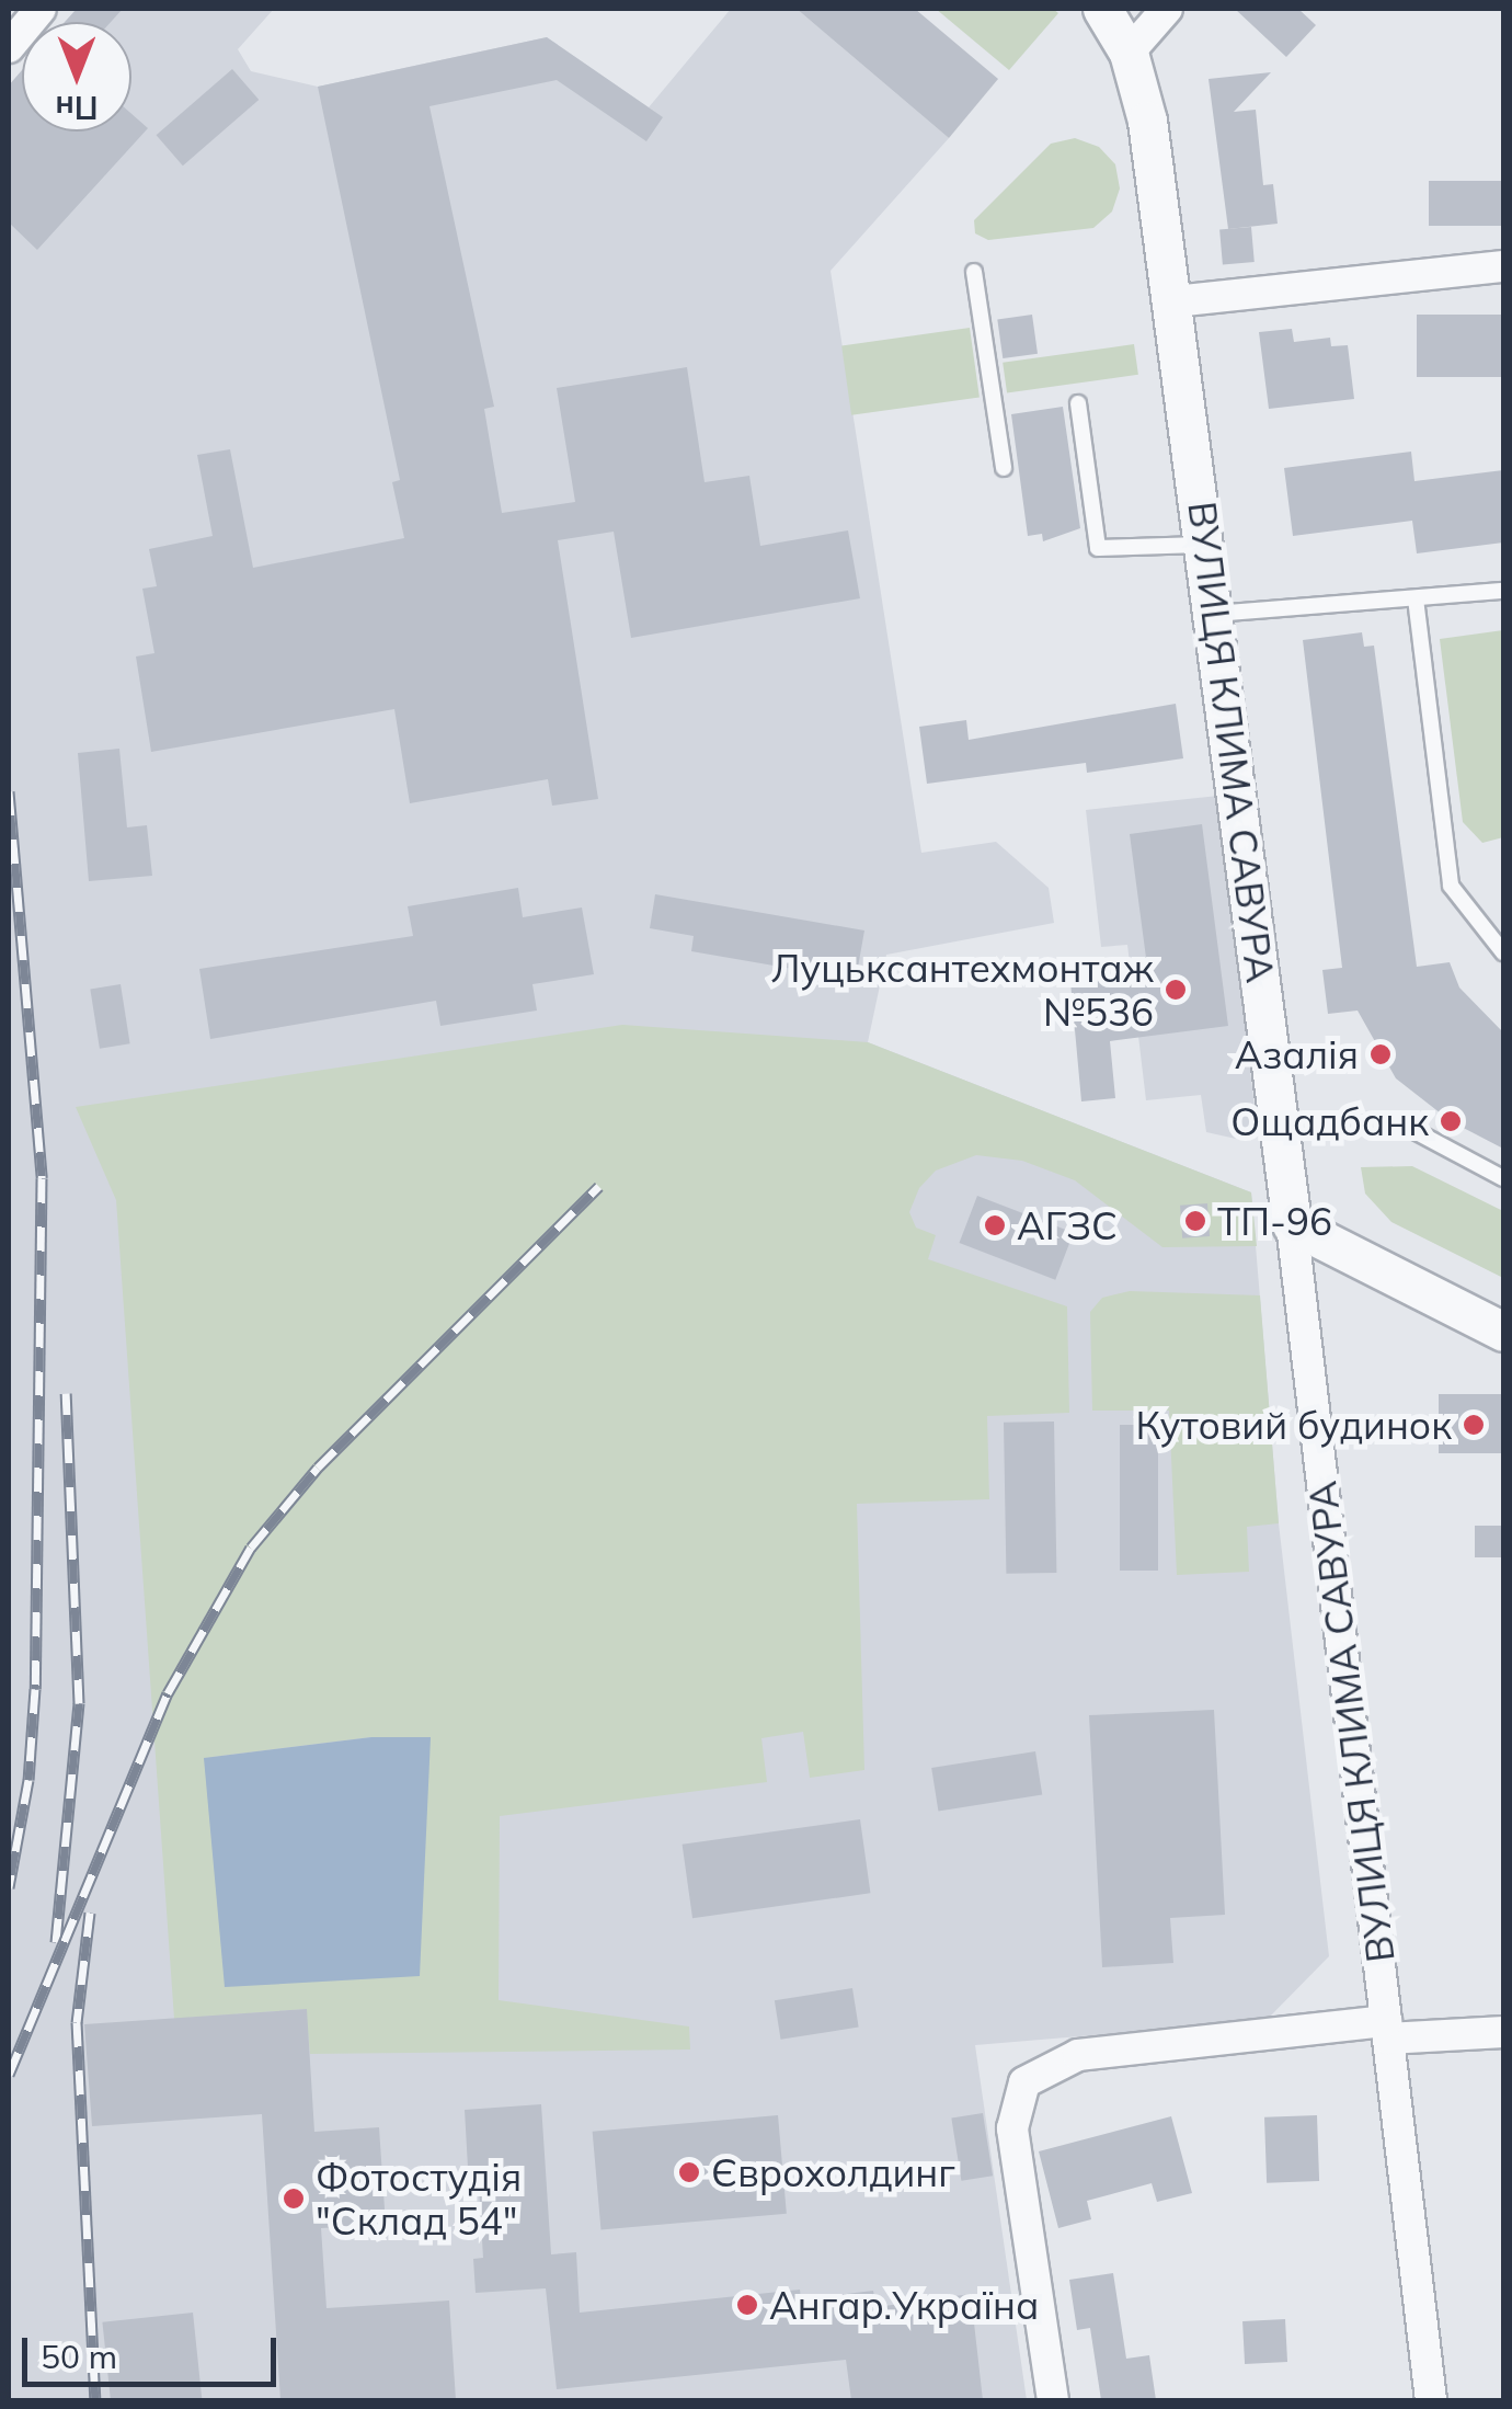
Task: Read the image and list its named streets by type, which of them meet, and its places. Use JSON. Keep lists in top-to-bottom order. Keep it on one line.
{"streets":{"street":["ВУЛИЦЯ КЛИМА САВУРА"]},"places":["Луцьксантехмонтаж №536","Азалія","Ощадбанк","ТП-96","АГЗС","Кутовий будинок","Єврохолдинг","Фотостудія \"Склад 54\"","Ангар.Україна"],"scale_bar":"50 m","north":"bottom"}
